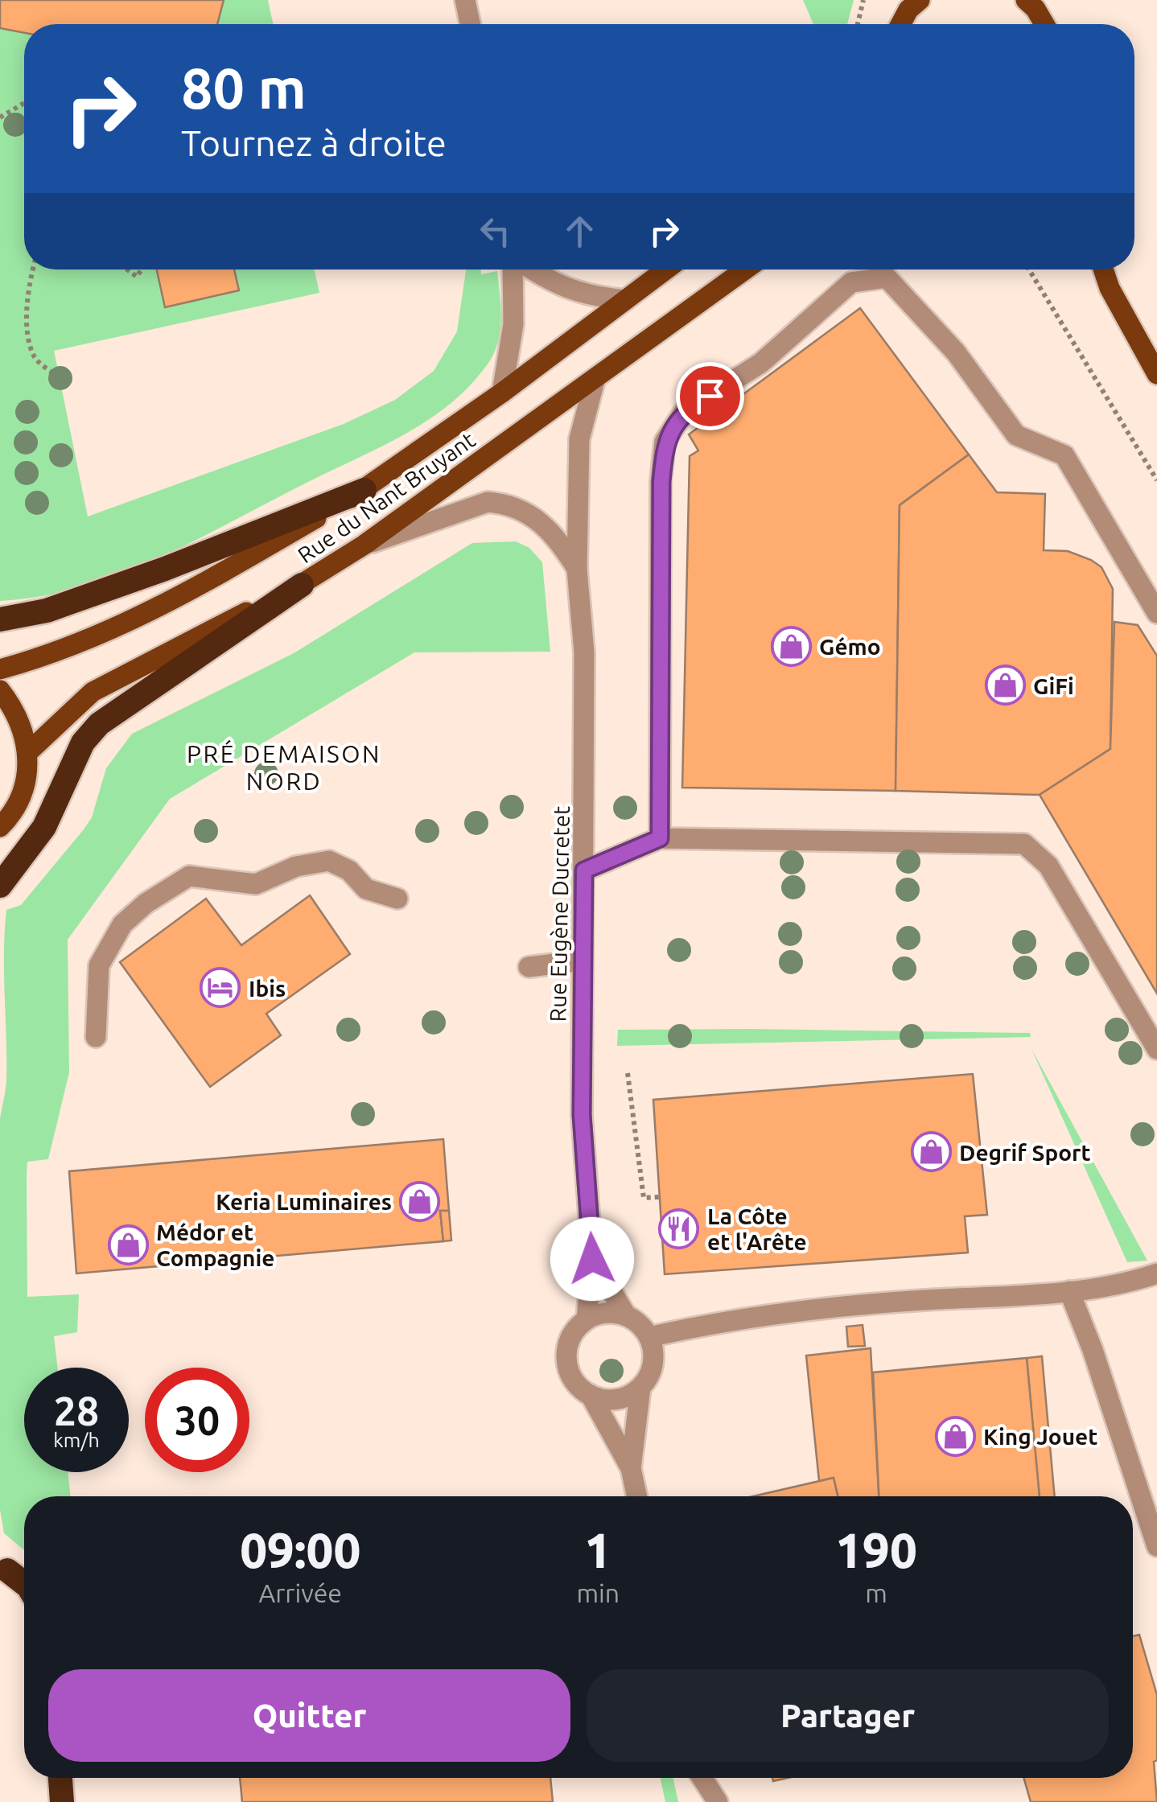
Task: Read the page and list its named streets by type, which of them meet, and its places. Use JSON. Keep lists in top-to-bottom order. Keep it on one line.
{"streets":{"main road":["Rue du Nant Bruyant"],"street":["Rue Eugène Ducretet"]},"crossings":[["Rue du Nant Bruyant","Rue Eugène Ducretet"]],"districts":["PRÉ DEMAISON NORD"],"places":{"shop":["Gémo","GiFi","Degrif Sport","Keria Luminaires","Médor et Compagnie","King Jouet"],"hotel":["Ibis"],"restaurant":["La Côte et l'Arête"]},"page":{"turn":["80 m","Tournez à droite"],"speed":"28 km/h","limit":"30","eta":["09:00","Arrivée","1","min","190","m"],"buttons":["Quitter","Partager"]}}
